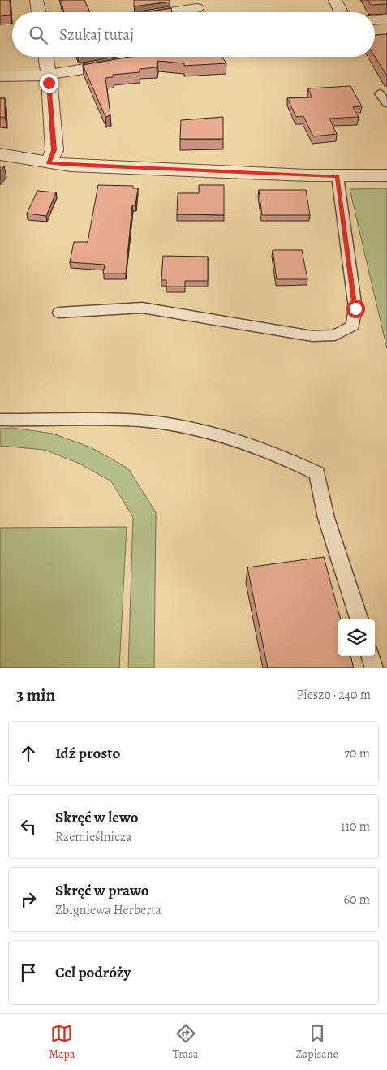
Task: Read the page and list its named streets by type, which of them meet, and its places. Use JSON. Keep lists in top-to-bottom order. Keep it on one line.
{"page":{"search":"Szukaj tutaj","heading":["3 min","Pieszo · 240 m"],"list":[["Idź prosto","70 m"],["Skręć w lewo","Rzemieślnicza","110 m"],["Skręć w prawo","Zbigniewa Herberta","60 m"],"Cel podróży"],"nav":["Mapa","Trasa","Zapisane"]}}
